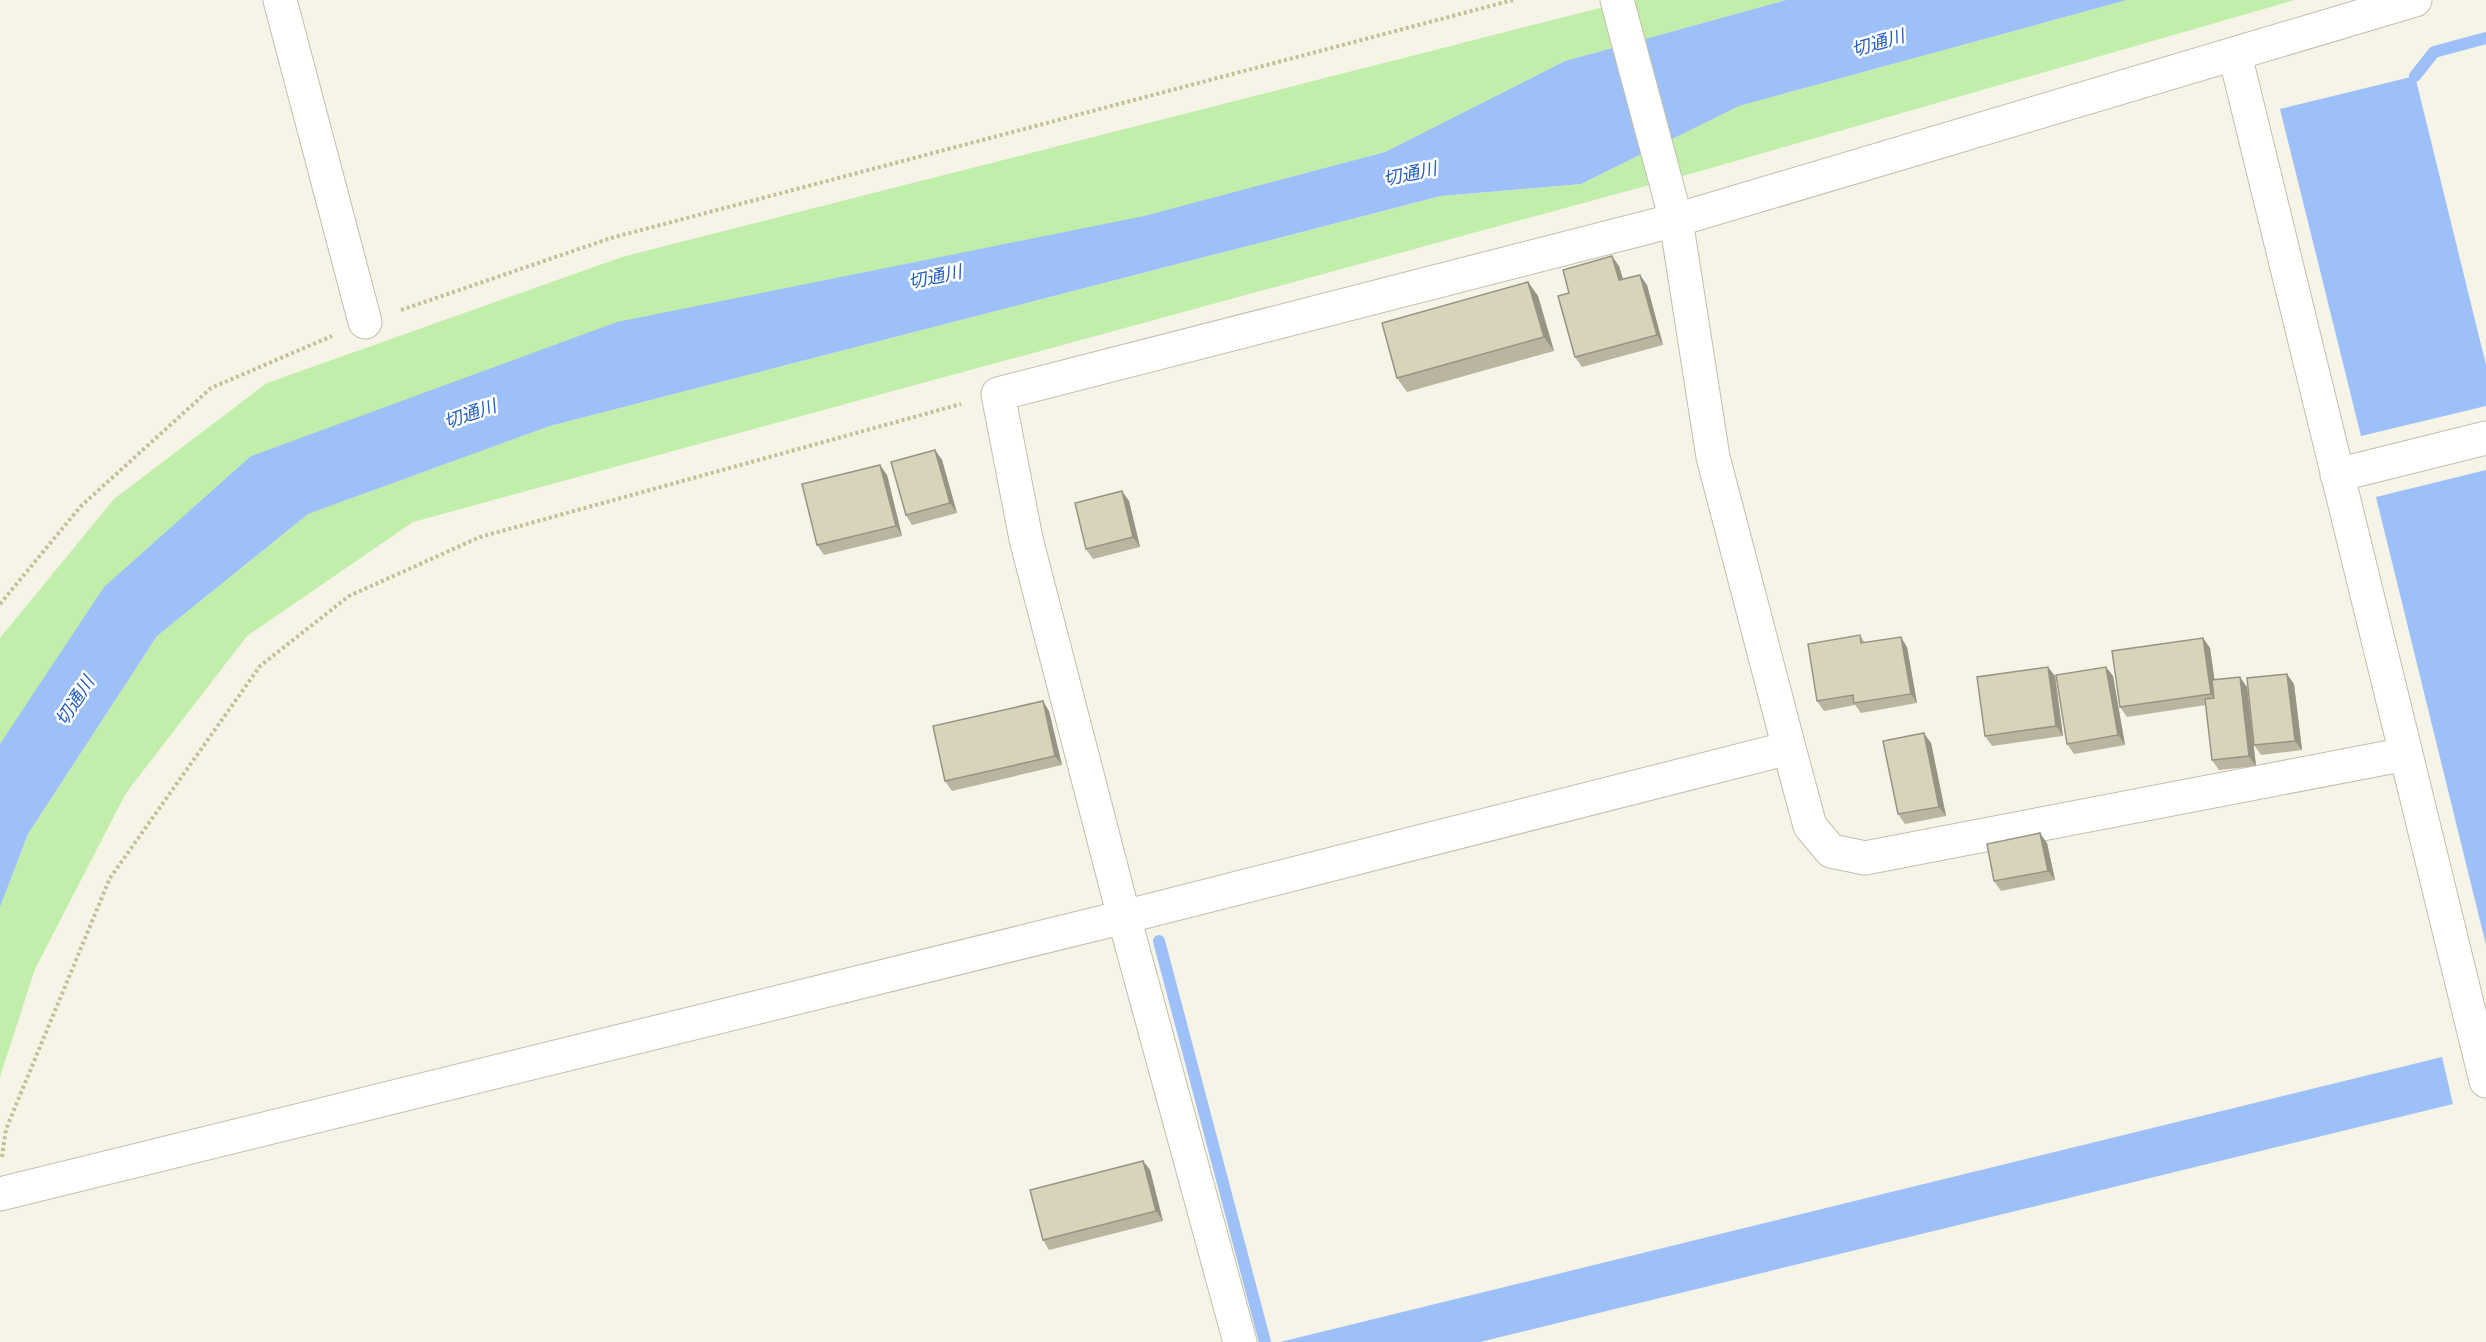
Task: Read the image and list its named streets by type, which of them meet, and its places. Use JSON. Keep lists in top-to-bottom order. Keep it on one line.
{"water":["切通川"]}
